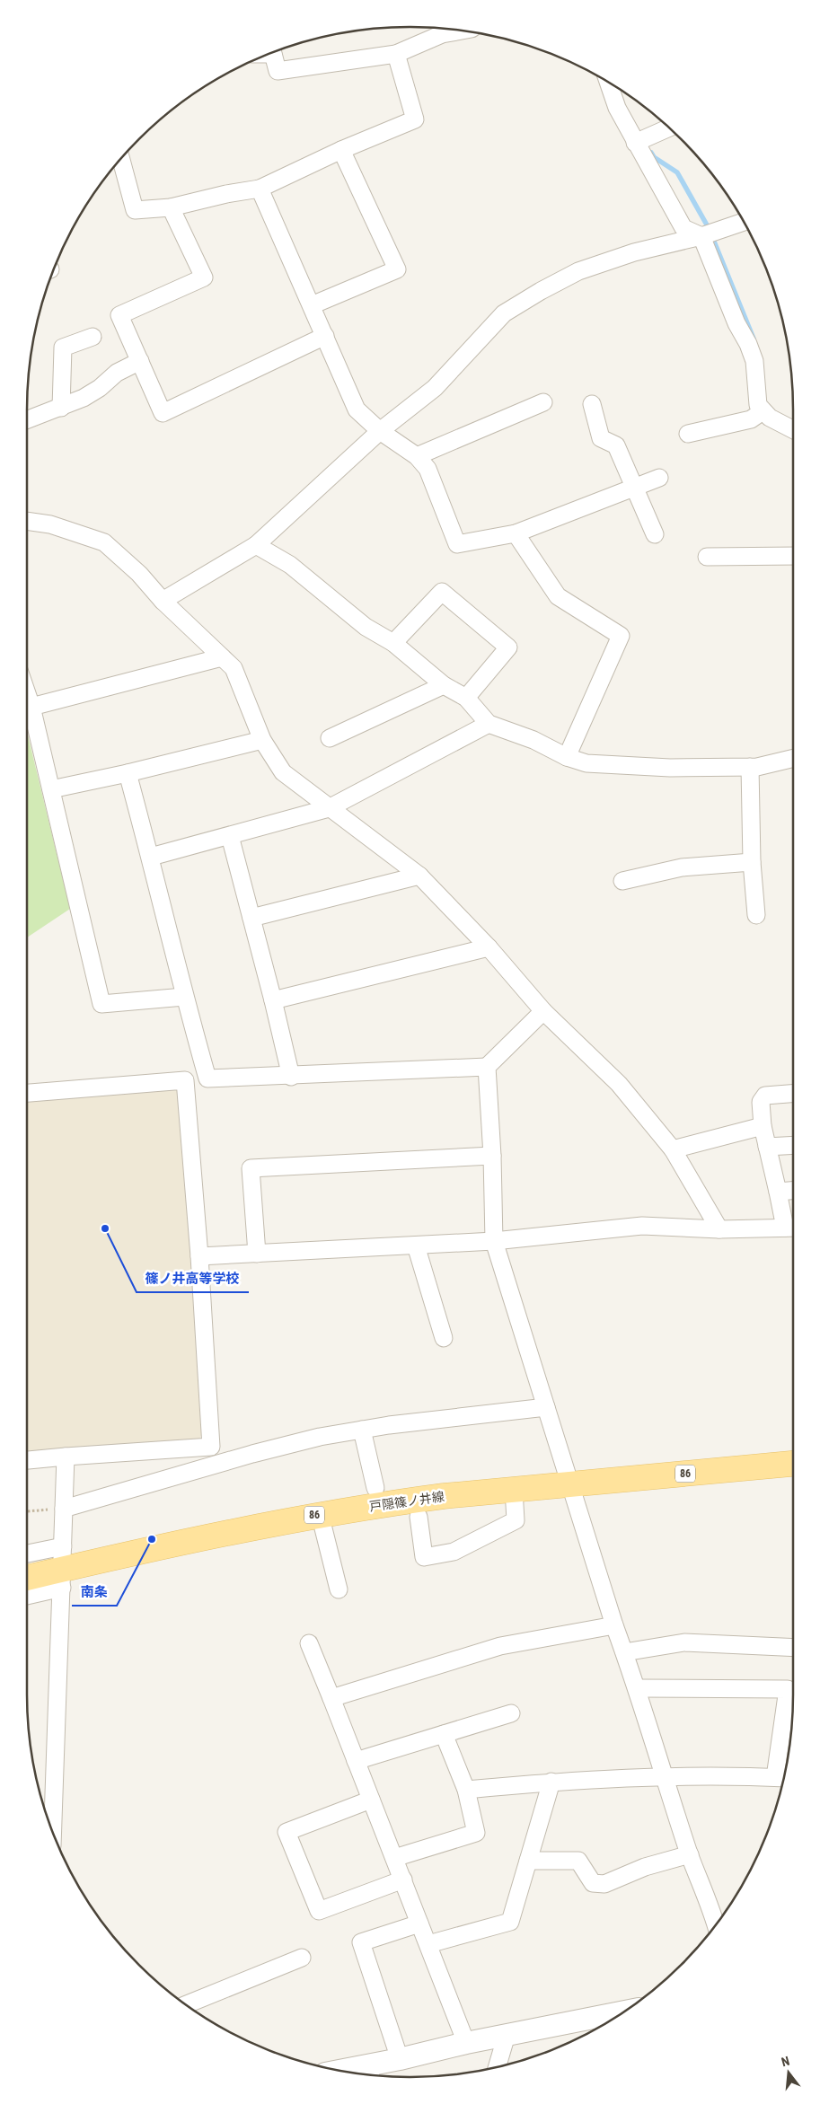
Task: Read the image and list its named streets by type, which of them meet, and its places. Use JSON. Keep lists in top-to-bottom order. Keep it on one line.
{"streets":{"main road":["86","戸隠篠ノ井線"]},"places":["篠ノ井高等学校","南条"],"north":"top"}
